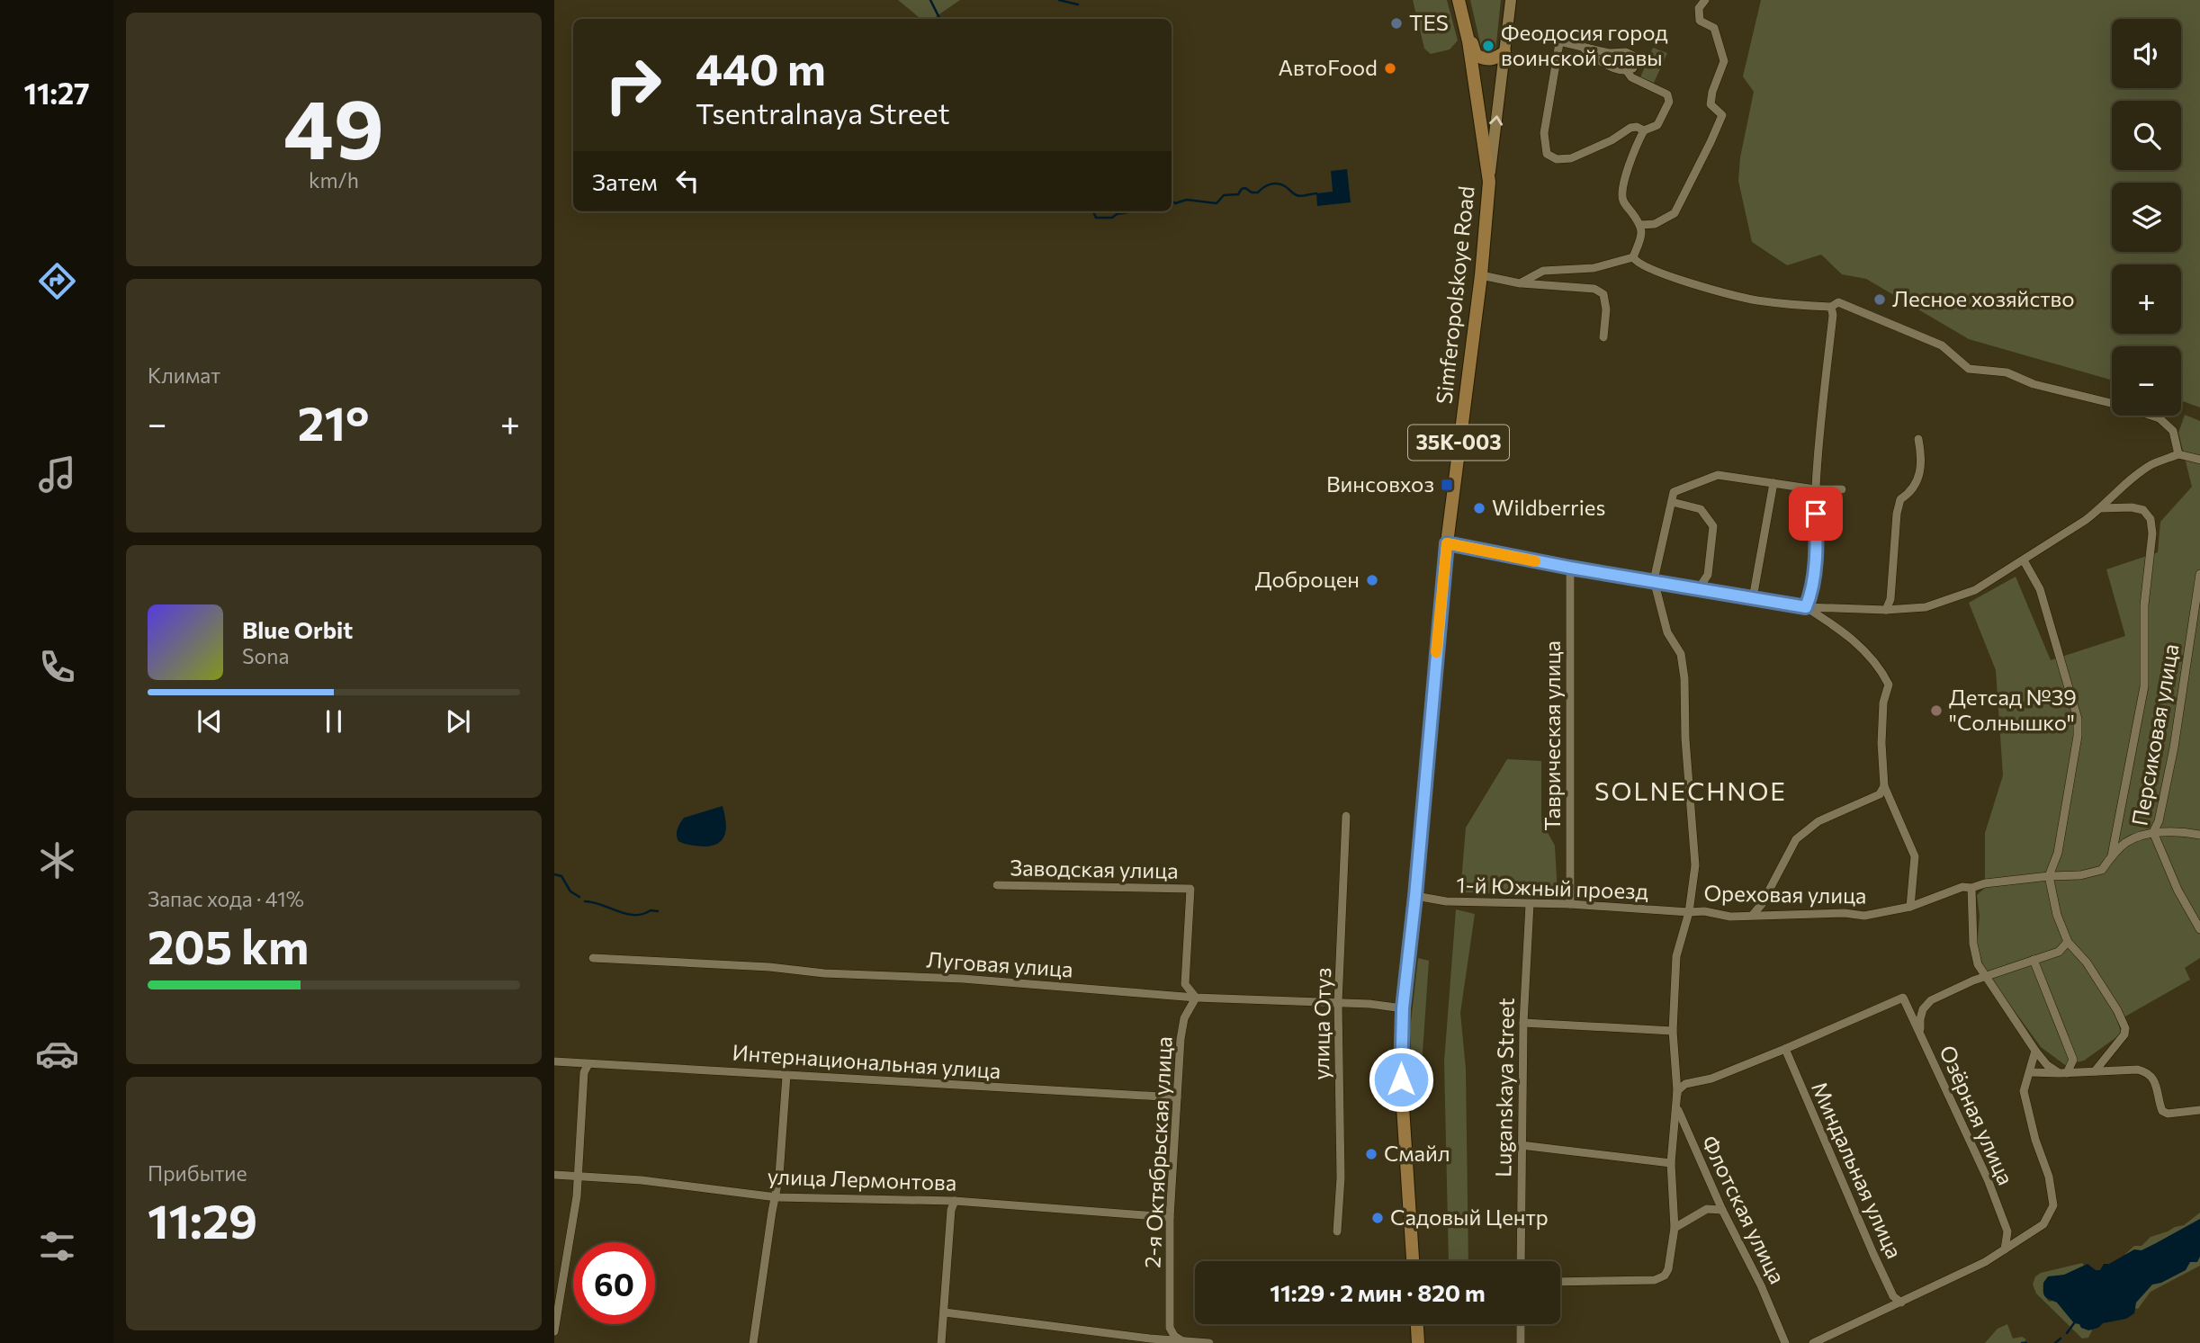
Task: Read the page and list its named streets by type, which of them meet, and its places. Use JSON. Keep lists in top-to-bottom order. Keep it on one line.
{"streets":{"main road":["Simferopolskoye Road","35К-003"],"street":["Персиковая улица","Таврическая улица","Заводская улица","1-й Южный проезд","Ореховая улица","Луговая улица","улица Отуз","Интернациональная улица","Luganskaya Street","Озёрная улица","2-я Октябрьская улица","Миндальная улица","улица Лермонтова","Флотская улица"]},"crossings":[["Simferopolskoye Road","35К-003"],["Simferopolskoye Road","1-й Южный проезд"],["Simferopolskoye Road","Луговая улица"],["Персиковая улица","Ореховая улица"],["Таврическая улица","1-й Южный проезд"],["Заводская улица","Луговая улица"],["Заводская улица","2-я Октябрьская улица"],["1-й Южный проезд","Ореховая улица"],["1-й Южный проезд","Luganskaya Street"],["Луговая улица","улица Отуз"],["Луговая улица","2-я Октябрьская улица"],["Интернациональная улица","2-я Октябрьская улица"],["Озёрная улица","Миндальная улица"],["2-я Октябрьская улица","улица Лермонтова"]],"districts":["SOLNECHNOE"],"places":{"other":["TES","Феодосия город воинской славы","АвтоFood","Лесное хозяйство","Wildberries","Доброцен","Детсад №39 \"Солнышко\"","Смайл","Садовый Центр"],"transit":["Винсовхоз"]},"page":{"tabs":"11:27","tile":[["49","km/h"],"Климат",["Запас хода · 41%","205 km"],["Прибытие","11:29"]],"map_buttons":["+","−"],"turn":["440 m","Tsentralnaya Street"],"then":"Затем","heat":["−","21°","+"],"song":["Blue Orbit","Sona"],"limit":"60","trip":"11:29 · 2 мин · 820 m"}}
